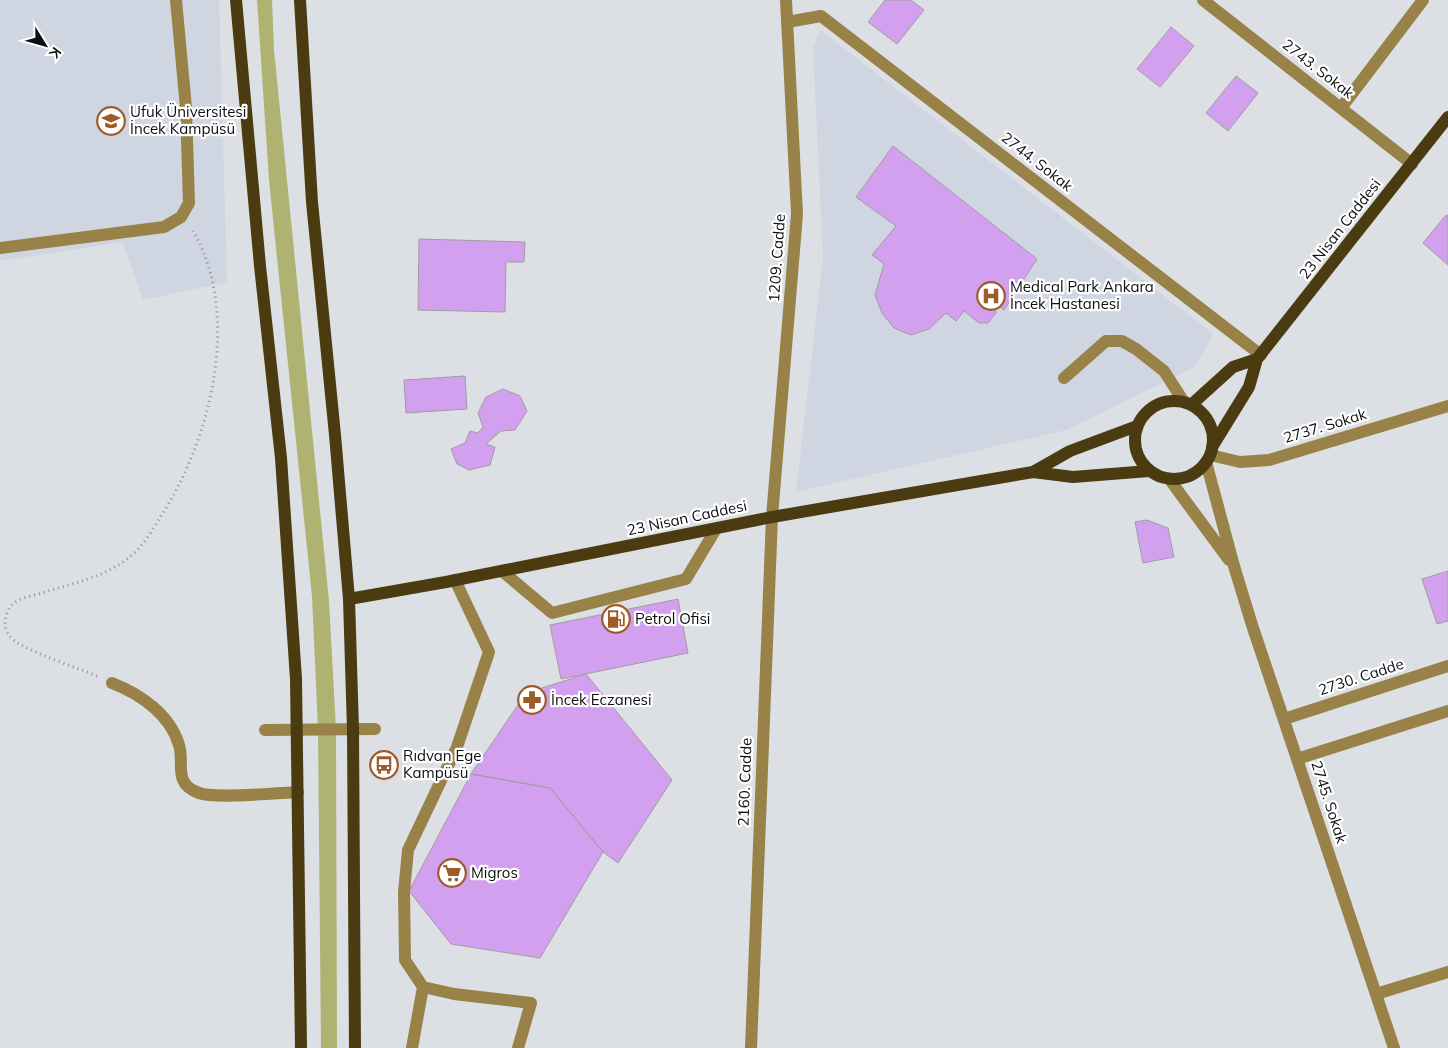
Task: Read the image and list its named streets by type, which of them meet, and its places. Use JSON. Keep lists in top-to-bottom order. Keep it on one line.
{"streets":{"main road":["23 Nisan Caddesi"],"street":["2743. Sokak","2744. Sokak","1209. Cadde","2737. Sokak","2730. Cadde","2160. Cadde","2745. Sokak"]},"crossings":[["2743. Sokak","23 Nisan Caddesi"],["2744. Sokak","23 Nisan Caddesi"],["2744. Sokak","1209. Cadde"],["23 Nisan Caddesi","1209. Cadde"],["23 Nisan Caddesi","2737. Sokak"],["23 Nisan Caddesi","2160. Cadde"],["23 Nisan Caddesi","2745. Sokak"],["1209. Cadde","2160. Cadde"],["2737. Sokak","2745. Sokak"],["2730. Cadde","2745. Sokak"]],"places":{"school or university":["Ufuk Üniversitesi İncek Kampüsü"],"hospital":["Medical Park Ankara İncek Hastanesi"],"fuel station":["Petrol Ofisi"],"pharmacy":["İncek Eczanesi"],"bus stop":["Rıdvan Ege Kampüsü"],"supermarket":["Migros"]},"north":"bottom right"}
